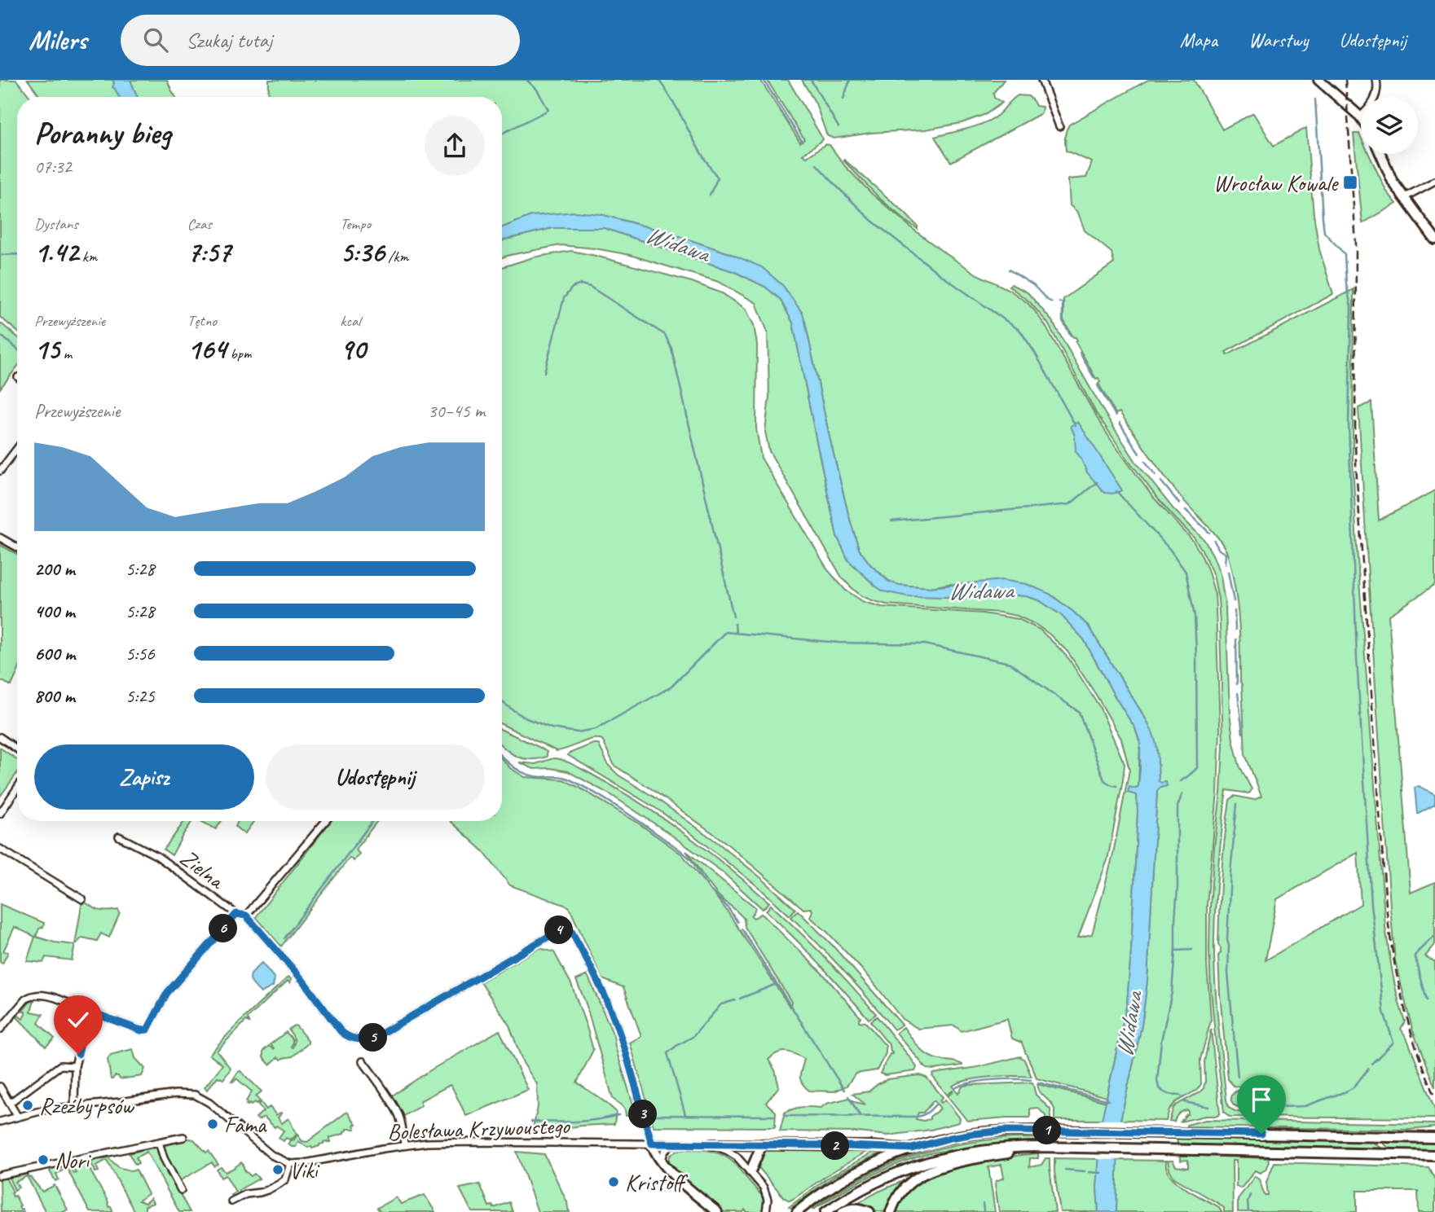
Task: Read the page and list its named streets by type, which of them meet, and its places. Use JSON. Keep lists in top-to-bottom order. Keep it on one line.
{"streets":{"street":["Zielna","Bolesława Krzywoustego"]},"water":["Widawa"],"places":{"transit":["Wrocław Kowale"],"other":["Rzeźby psów","Fama","Nori","Viki","Kristoff"]},"page":{"header":"Milers","search":"Szukaj tutaj","nav":["Mapa","Warstwy","Udostępnij"],"heading":["Poranny bieg","07:32"],"stats":[["Dystans","1.42 km"],["Czas","7:57"],["Tempo","5:36 /km"],["Przewyższenie","15 m"],["Tętno","164 bpm"],["kcal","90"]],"chart":["Przewyższenie","30–45 m"],"list":[{"name":"200 m","note":"5:28"},{"name":"400 m","note":"5:28"},{"name":"600 m","note":"5:56"},{"name":"800 m","note":"5:25"}],"buttons":["Zapisz","Udostępnij"],"pins":["6","4","5","3","1","2"]}}
